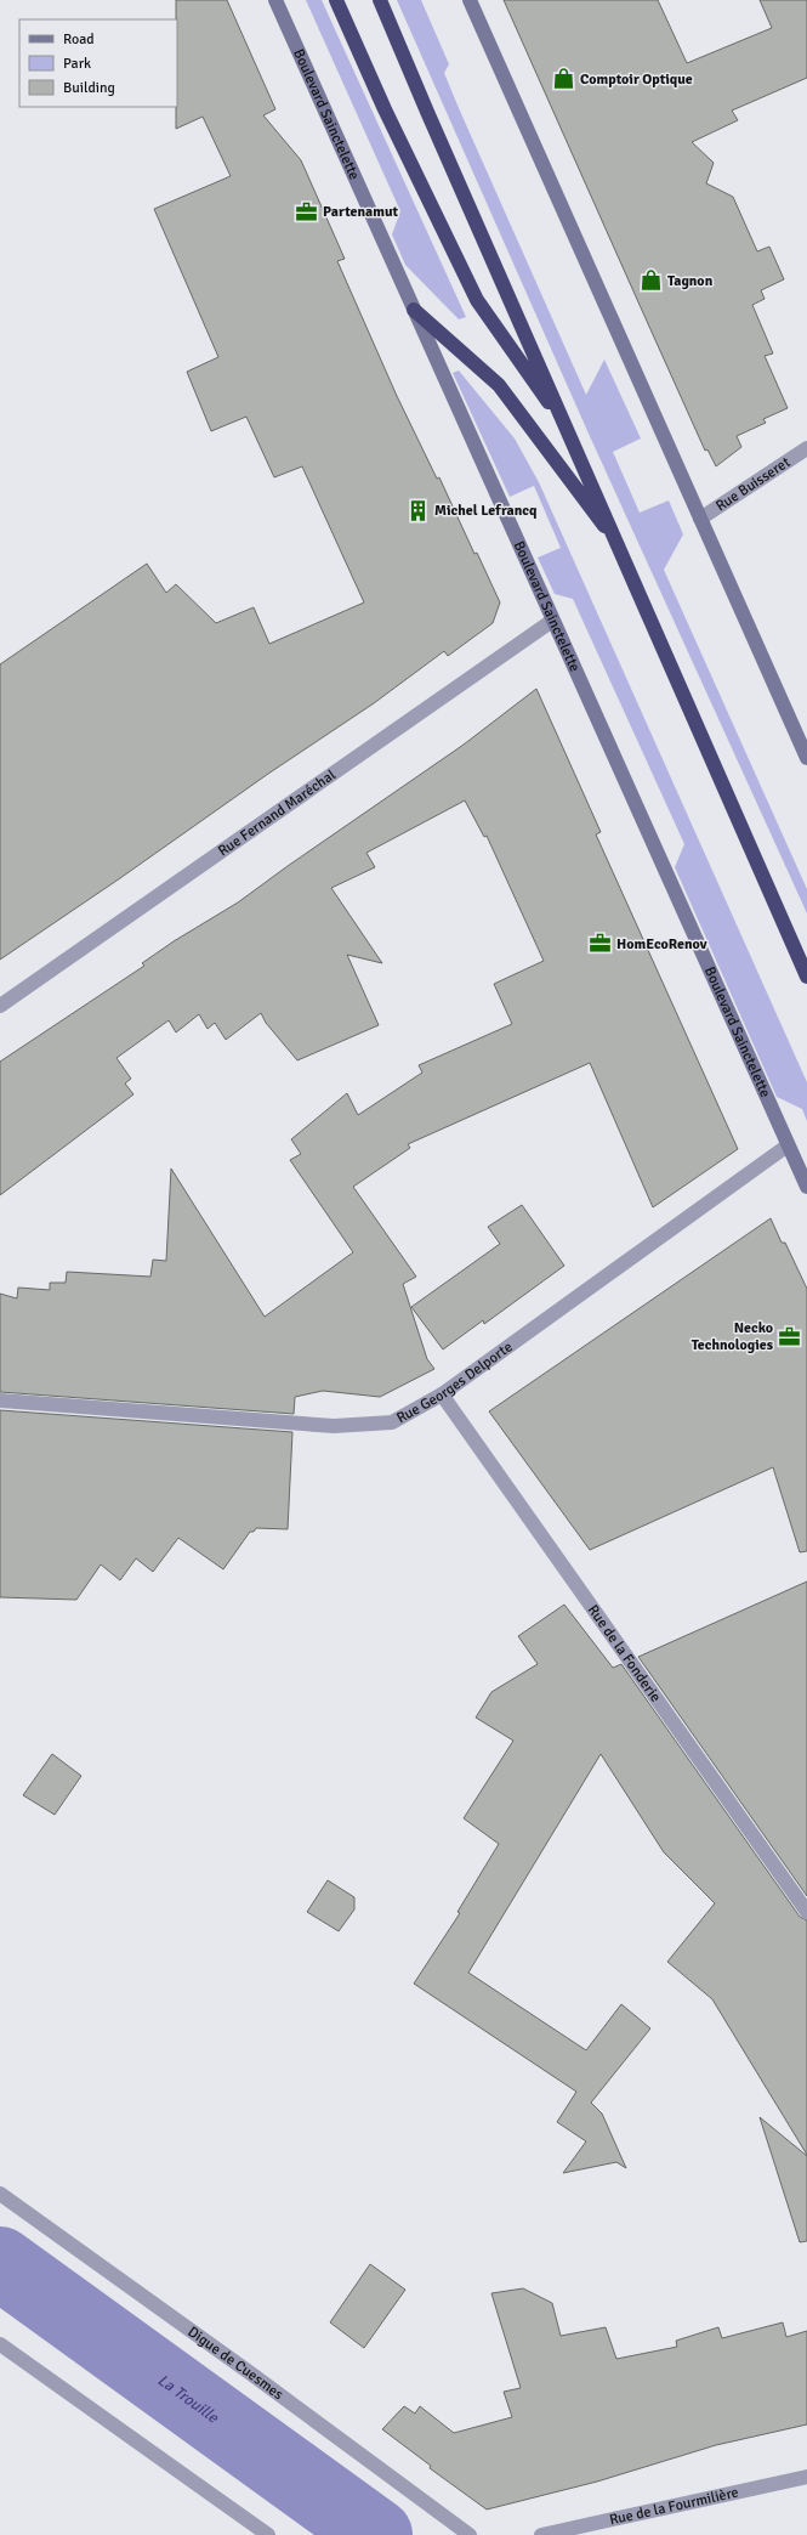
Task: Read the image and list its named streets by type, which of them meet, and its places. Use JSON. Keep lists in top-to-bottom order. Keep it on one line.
{"streets":{"street":["Boulevard Sainctelette","Rue Buisseret","Rue Fernand Maréchal","Rue Georges Delporte","Rue de la Fonderie","Digue de Cuesmes","Rue de la Fourmilière"]},"crossings":[["Boulevard Sainctelette","Rue Fernand Maréchal"],["Boulevard Sainctelette","Rue Georges Delporte"],["Rue Georges Delporte","Rue de la Fonderie"]],"water":["La Trouille"],"places":{"shop":["Comptoir Optique","Tagnon"],"office":["Partenamut","HomEcoRenov","Necko Technologies"],"building":["Michel Lefrancq"]},"legend":["Road","Park","Building"]}
